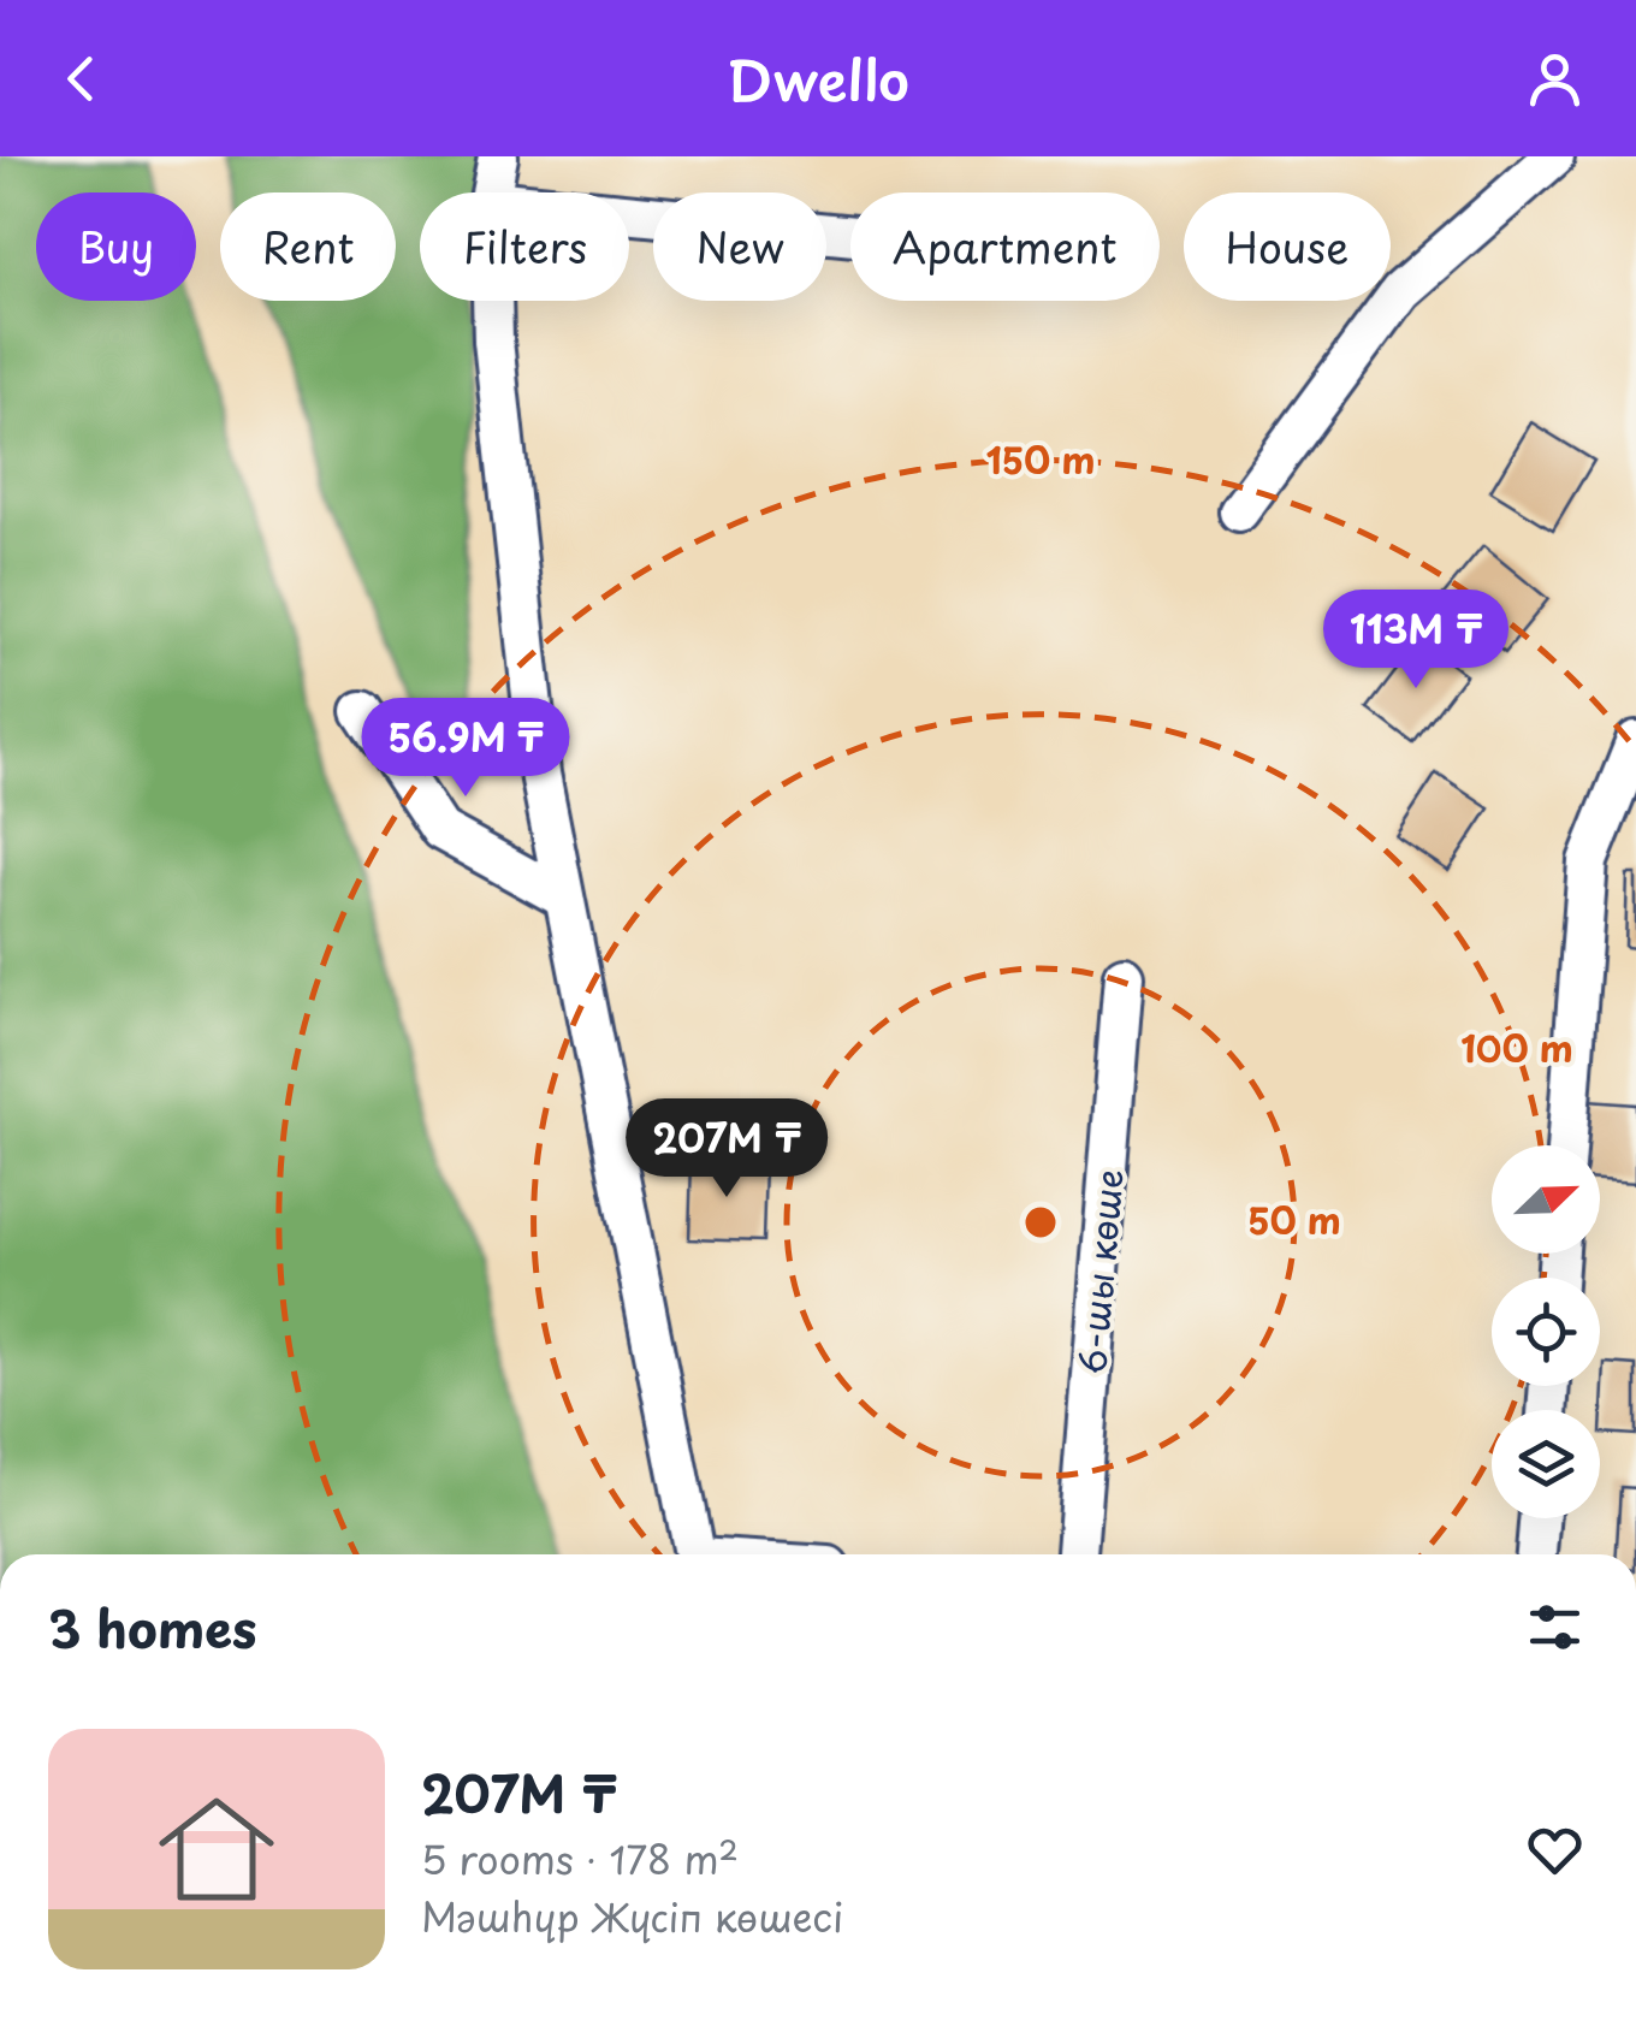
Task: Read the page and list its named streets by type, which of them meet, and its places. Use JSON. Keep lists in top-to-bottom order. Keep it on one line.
{"streets":{"street":["6-шы көше"]},"north":"top right","page":{"header":"Dwello","chip":["Buy","Rent","Filters","New","Apartment","House"],"price":["113M ₸","56.9M ₸","207M ₸"],"heading":"3 homes","list":[{"name":"207M ₸","note":"5 rooms · 178 m² · Мәшhүр Жүсіп көшесі"}]},"rings":["150 m","100 m","50 m"]}
